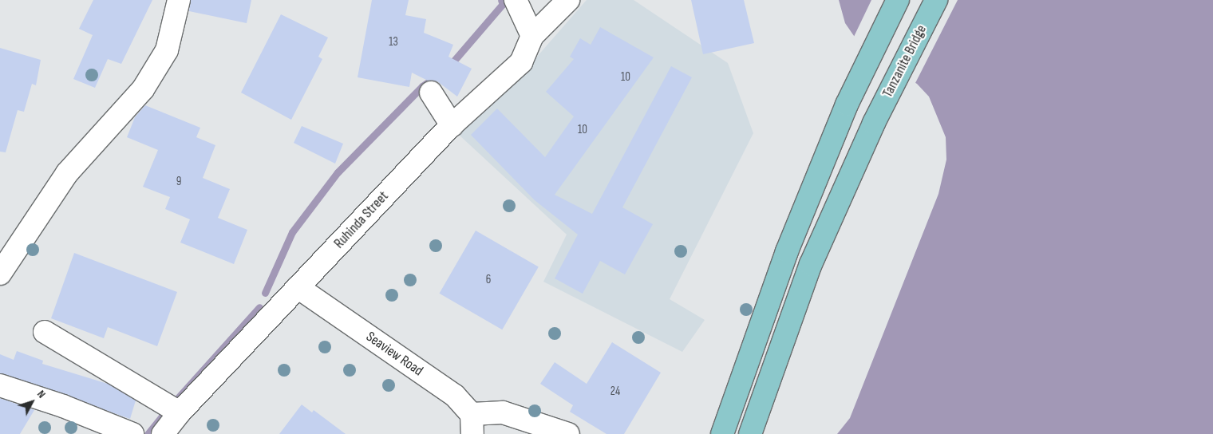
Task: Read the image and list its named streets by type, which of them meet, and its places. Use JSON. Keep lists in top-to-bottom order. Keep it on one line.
{"streets":{"main road":["Tanzanite Bridge"],"street":["Ruhinda Street","Seaview Road"]},"crossings":[["Ruhinda Street","Seaview Road"]],"house_numbers":["13","10","10","9","6","24"],"north":"top right"}
